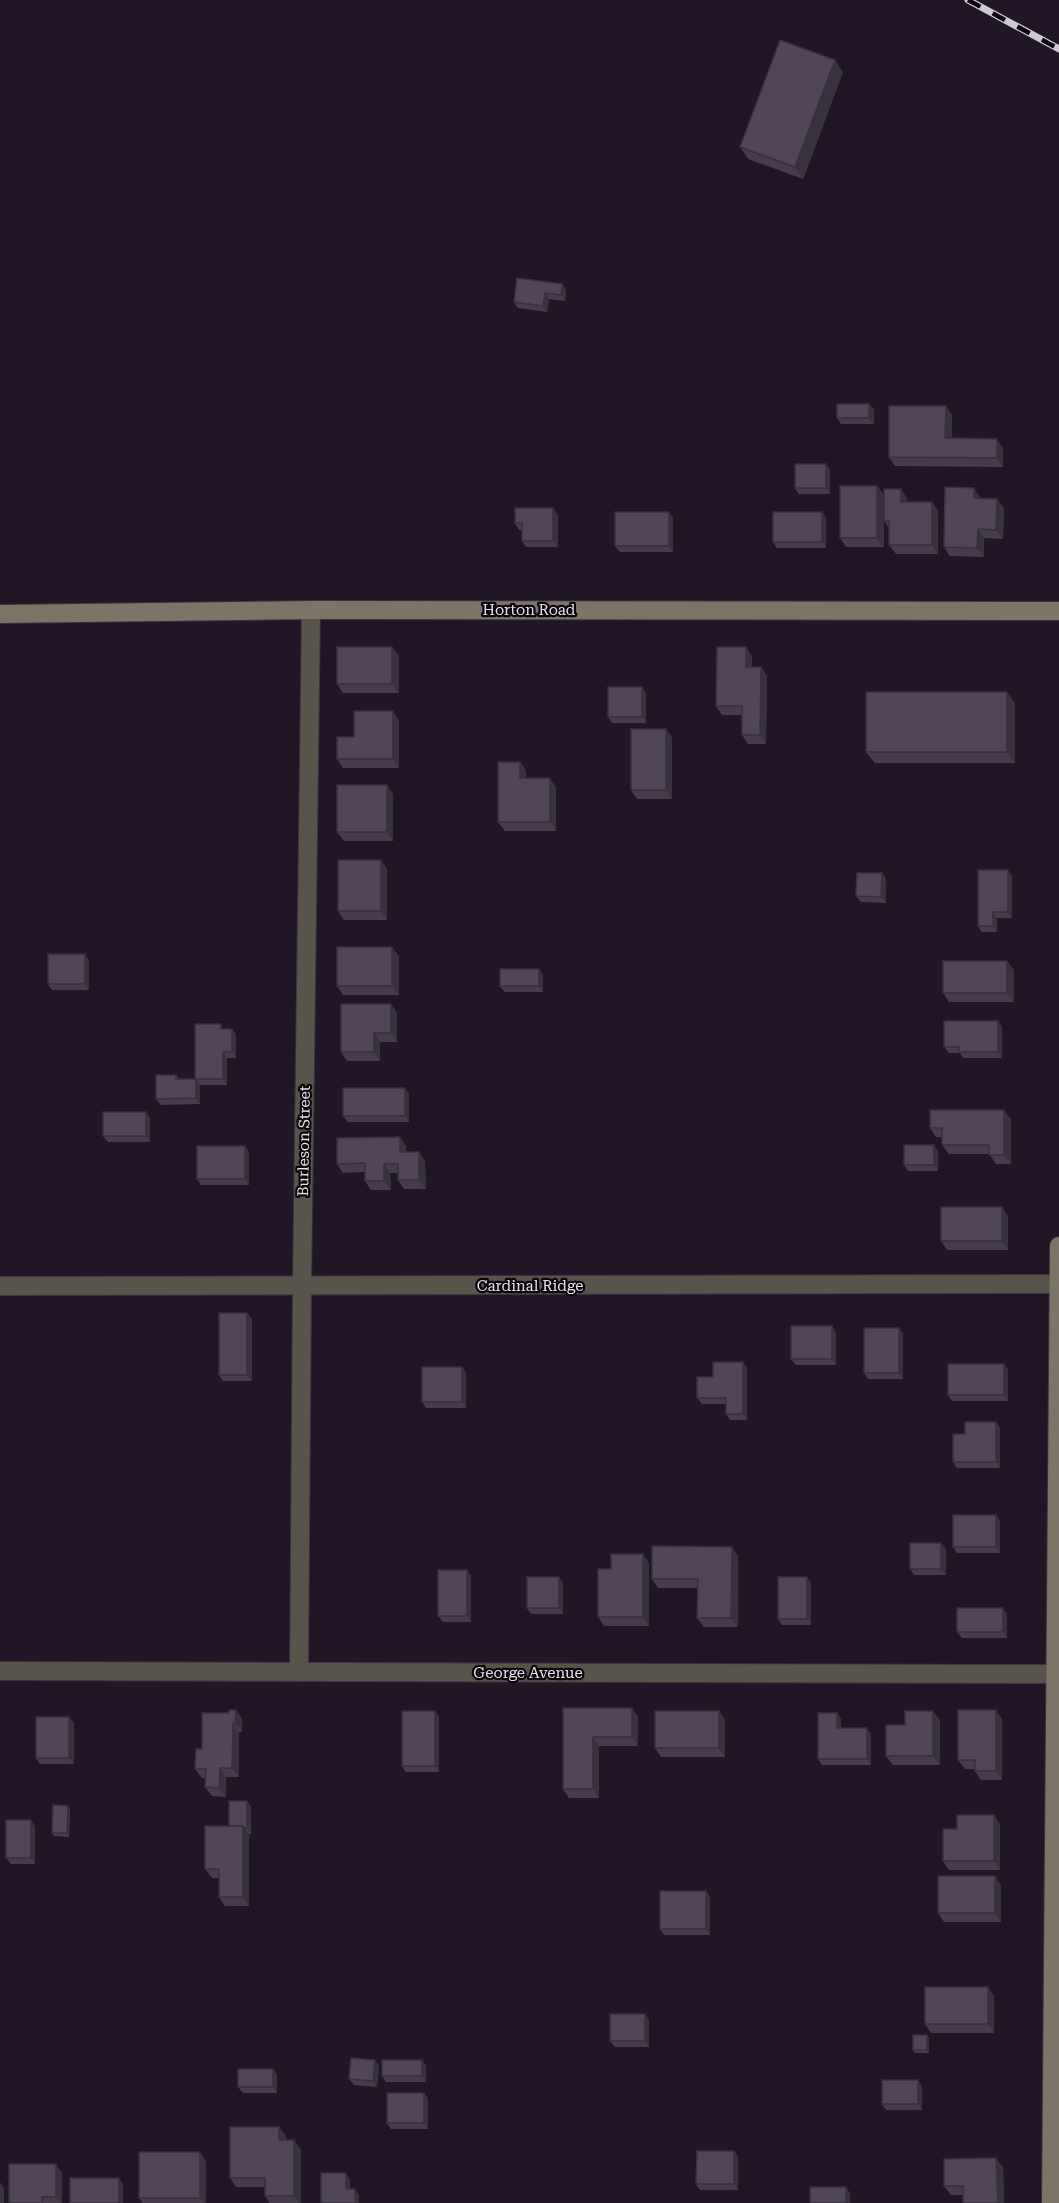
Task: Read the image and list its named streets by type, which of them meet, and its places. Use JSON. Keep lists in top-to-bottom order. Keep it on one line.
{"streets":{"street":["Horton Road","Burleson Street","Cardinal Ridge","George Avenue"]},"crossings":[["Horton Road","Burleson Street"],["Burleson Street","Cardinal Ridge"],["Burleson Street","George Avenue"]]}
